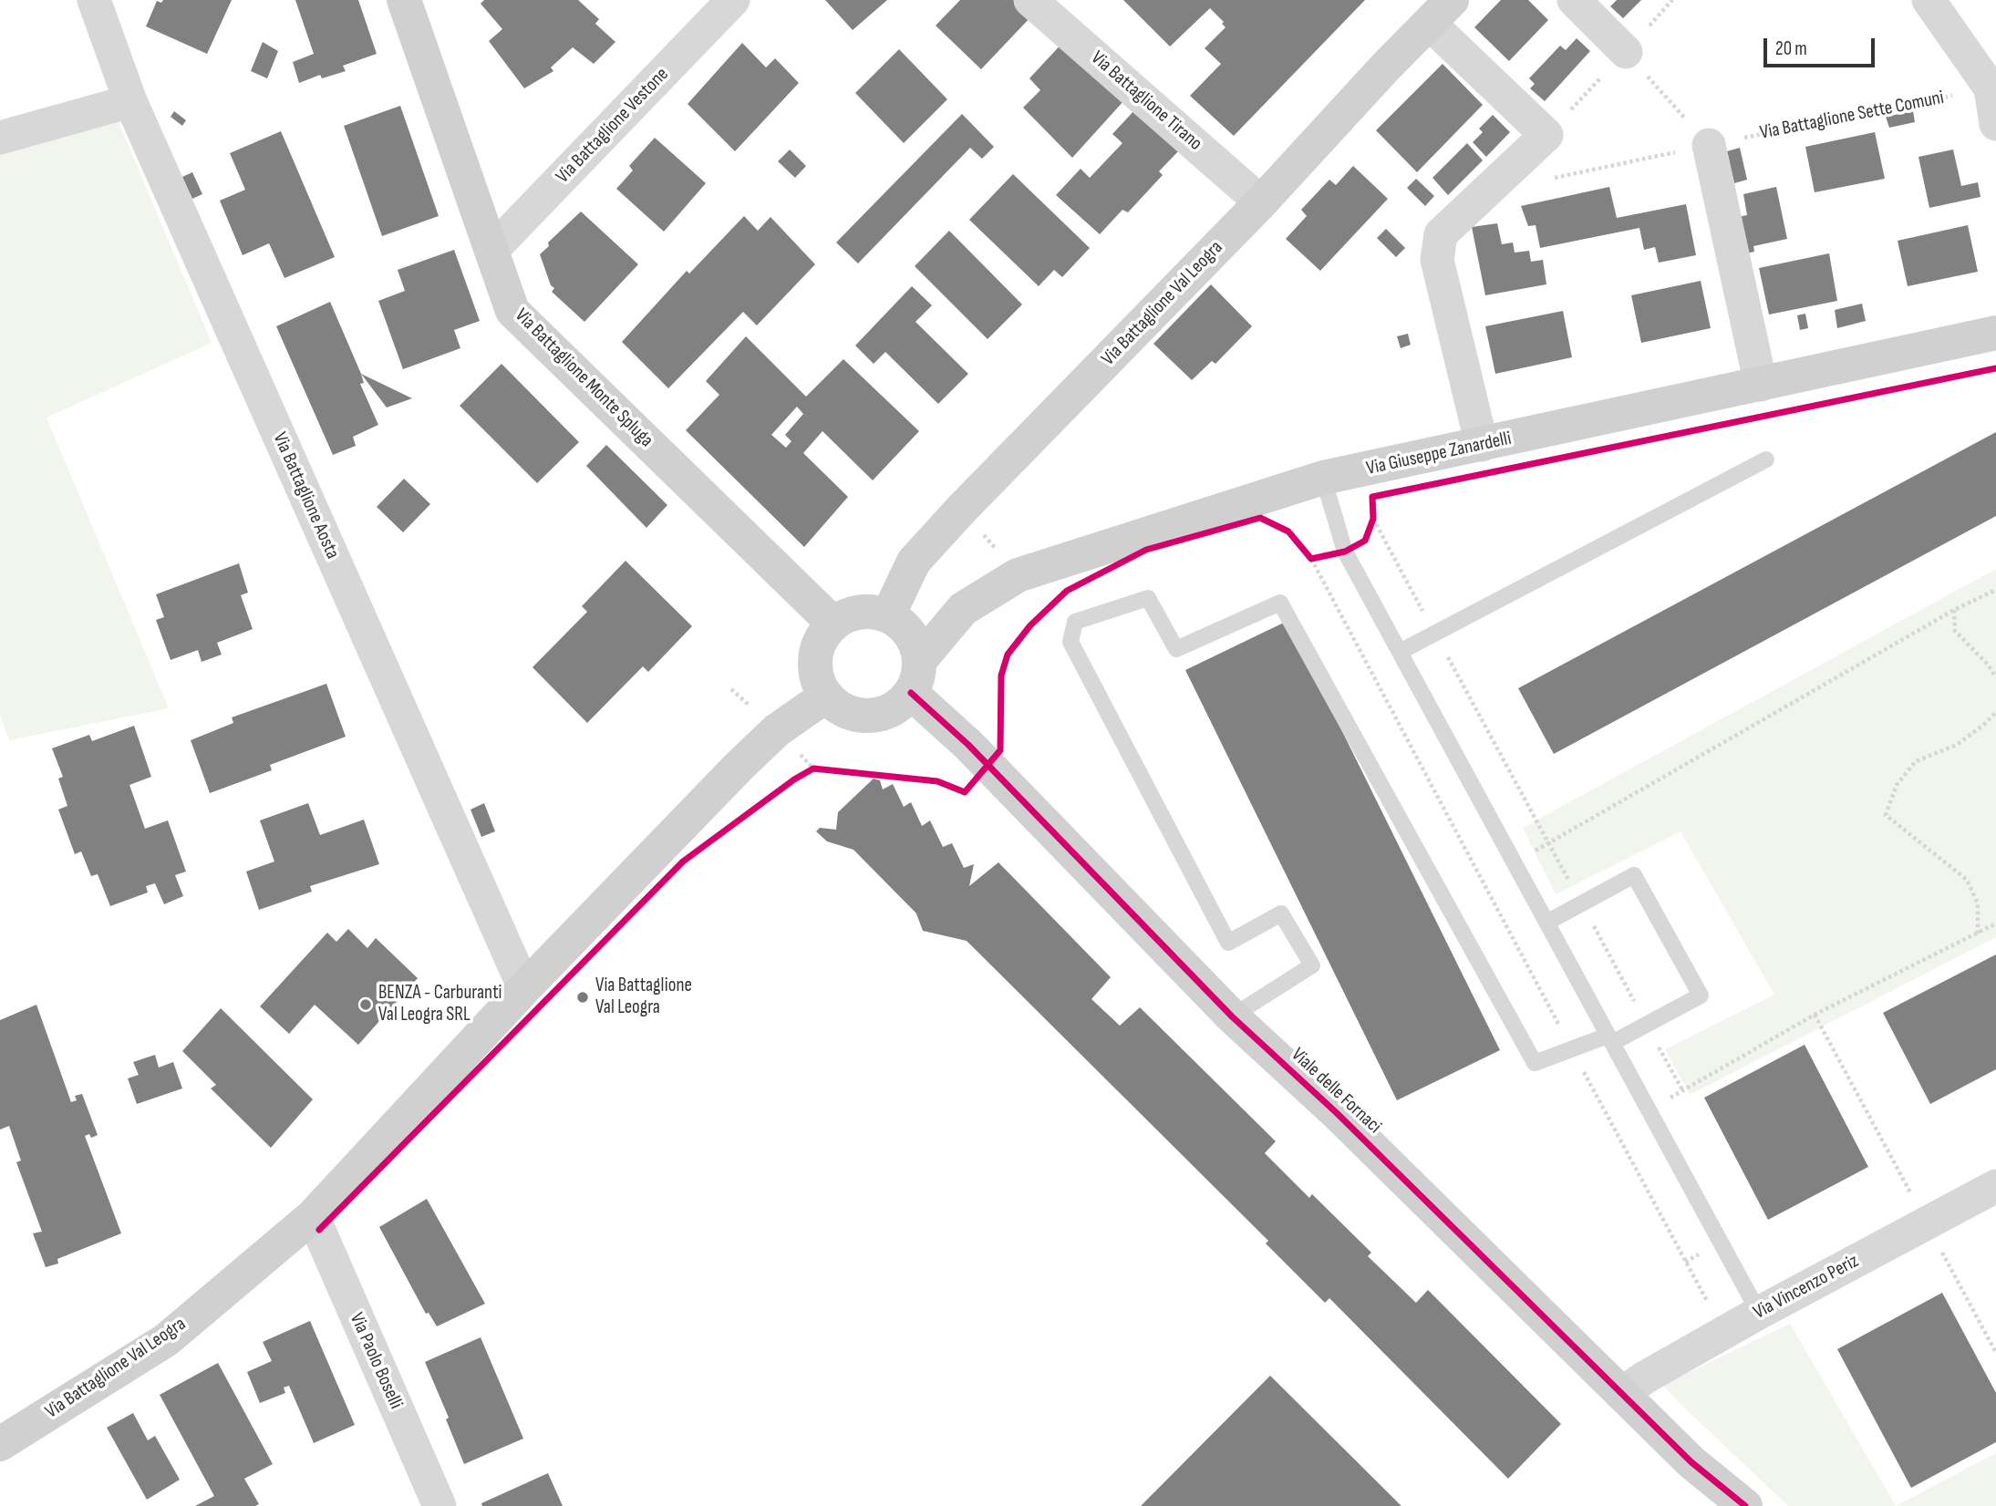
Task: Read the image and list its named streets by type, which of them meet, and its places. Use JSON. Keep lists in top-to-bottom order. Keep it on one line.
{"streets":{"street":["Via Battaglione Tirano","Via Battaglione Vestone","Via Battaglione Val Leogra","Via Battaglione Monte Spluga","Via Giuseppe Zanardelli","Via Battaglione Aosta","Viale delle Fornaci","Via Vincenzo Periz","Via Paolo Boselli"],"path":["Via Battaglione Sette Comuni"]},"crossings":[["Via Battaglione Tirano","Via Battaglione Val Leogra"],["Via Battaglione Vestone","Via Battaglione Monte Spluga"],["Via Battaglione Val Leogra","Via Battaglione Monte Spluga"],["Via Battaglione Val Leogra","Via Giuseppe Zanardelli"],["Via Battaglione Val Leogra","Via Battaglione Aosta"],["Via Battaglione Val Leogra","Viale delle Fornaci"],["Via Battaglione Val Leogra","Via Paolo Boselli"],["Via Battaglione Monte Spluga","Via Giuseppe Zanardelli"],["Via Battaglione Monte Spluga","Viale delle Fornaci"],["Via Giuseppe Zanardelli","Viale delle Fornaci"],["Viale delle Fornaci","Via Vincenzo Periz"]],"places":["Via Battaglione Val Leogra","BENZA - Carburanti Val Leogra SRL"],"scale_bar":"20 m"}
